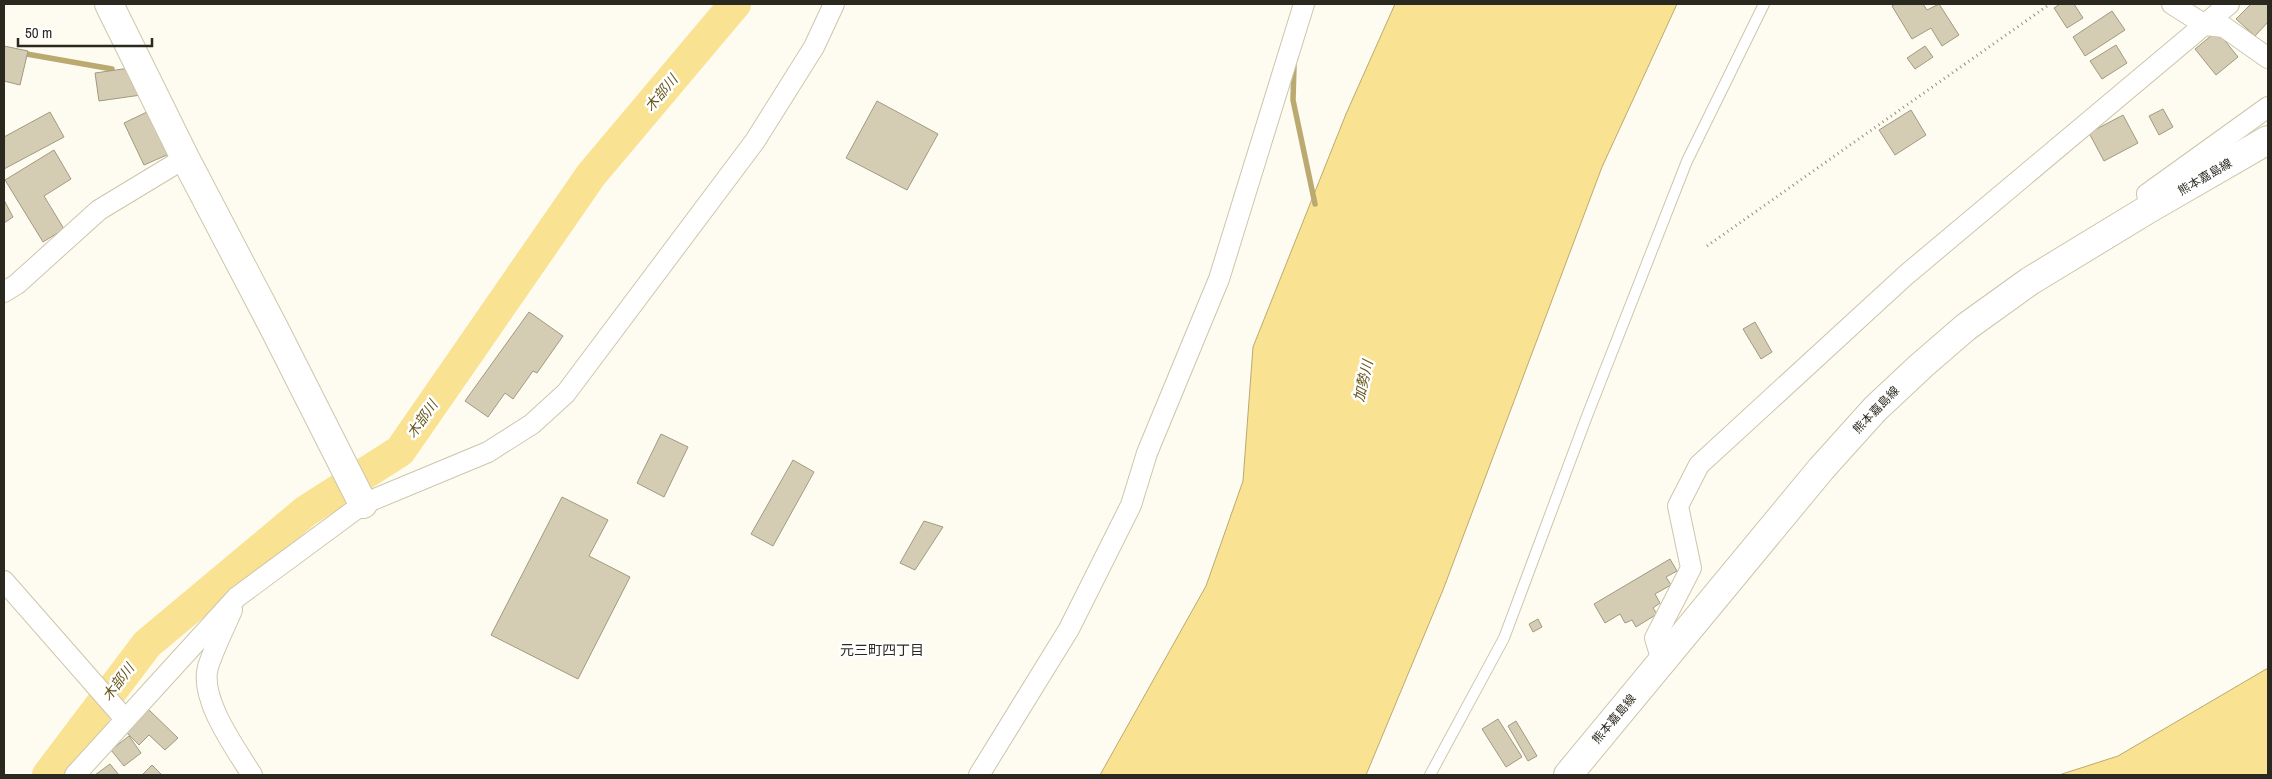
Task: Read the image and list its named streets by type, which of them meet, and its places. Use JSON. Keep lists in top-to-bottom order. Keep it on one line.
{"streets":{"main road":["熊本嘉島線"]},"districts":["元三町四丁目"],"water":["木部川","加勢川"],"scale_bar":"50 m"}
